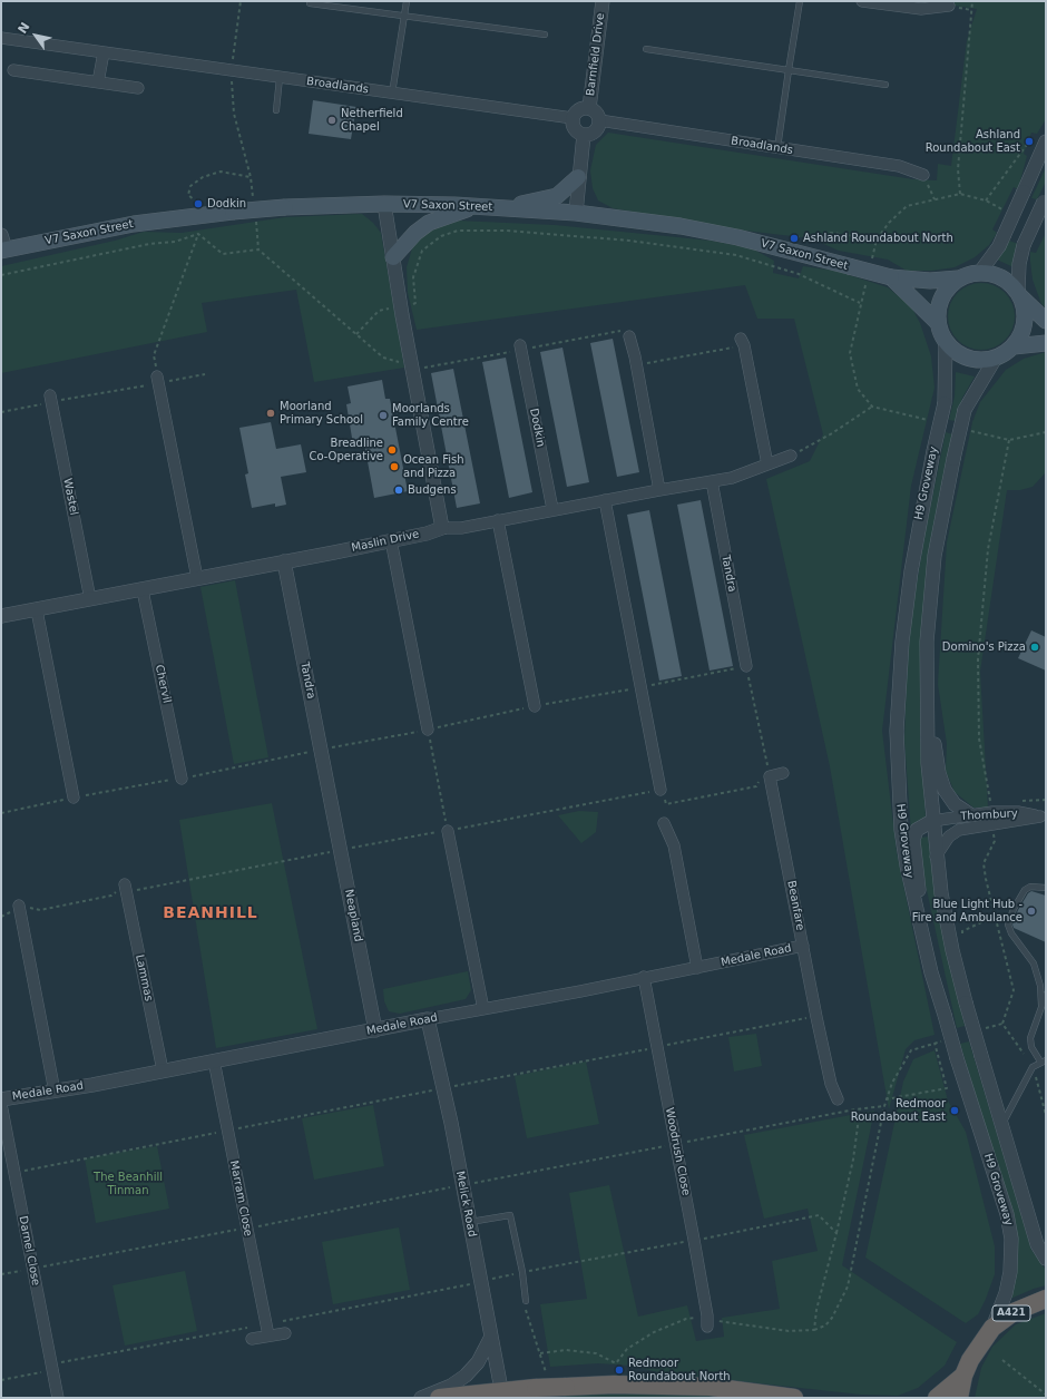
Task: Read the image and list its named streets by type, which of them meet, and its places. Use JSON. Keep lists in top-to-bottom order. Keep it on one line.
{"streets":{"highway":["A421"],"main road":["V7 Saxon Street"],"street":["Barnfield Drive","Broadlands","Dodkin","H9 Groveway","Wastel","Maslin Drive","Tandra","Chervil","Thornbury","Beanfare","Neapland","Medale Road","Lammas","Woodrush Close","Marram Close","Melick Road","Darnel Close"]},"crossings":[["Barnfield Drive","Broadlands"],["V7 Saxon Street","H9 Groveway"],["Dodkin","Maslin Drive"],["H9 Groveway","Thornbury"],["H9 Groveway","A421"],["Wastel","Maslin Drive"],["Maslin Drive","Tandra"],["Maslin Drive","Chervil"],["Tandra","Neapland"],["Beanfare","Medale Road"],["Neapland","Medale Road"],["Medale Road","Lammas"],["Medale Road","Woodrush Close"],["Medale Road","Marram Close"],["Medale Road","Melick Road"]],"districts":["BEANHILL"],"parks":["The Beanhill Tinman"],"places":["Netherfield Chapel","Ashland Roundabout East","Dodkin","Ashland Roundabout North","Moorland Primary School","Moorlands Family Centre","Breadline Co-Operative","Ocean Fish and Pizza","Budgens","Domino's Pizza","Blue Light Hub - Fire and Ambulance","Redmoor Roundabout East","Redmoor Roundabout North"],"north":"top left"}
